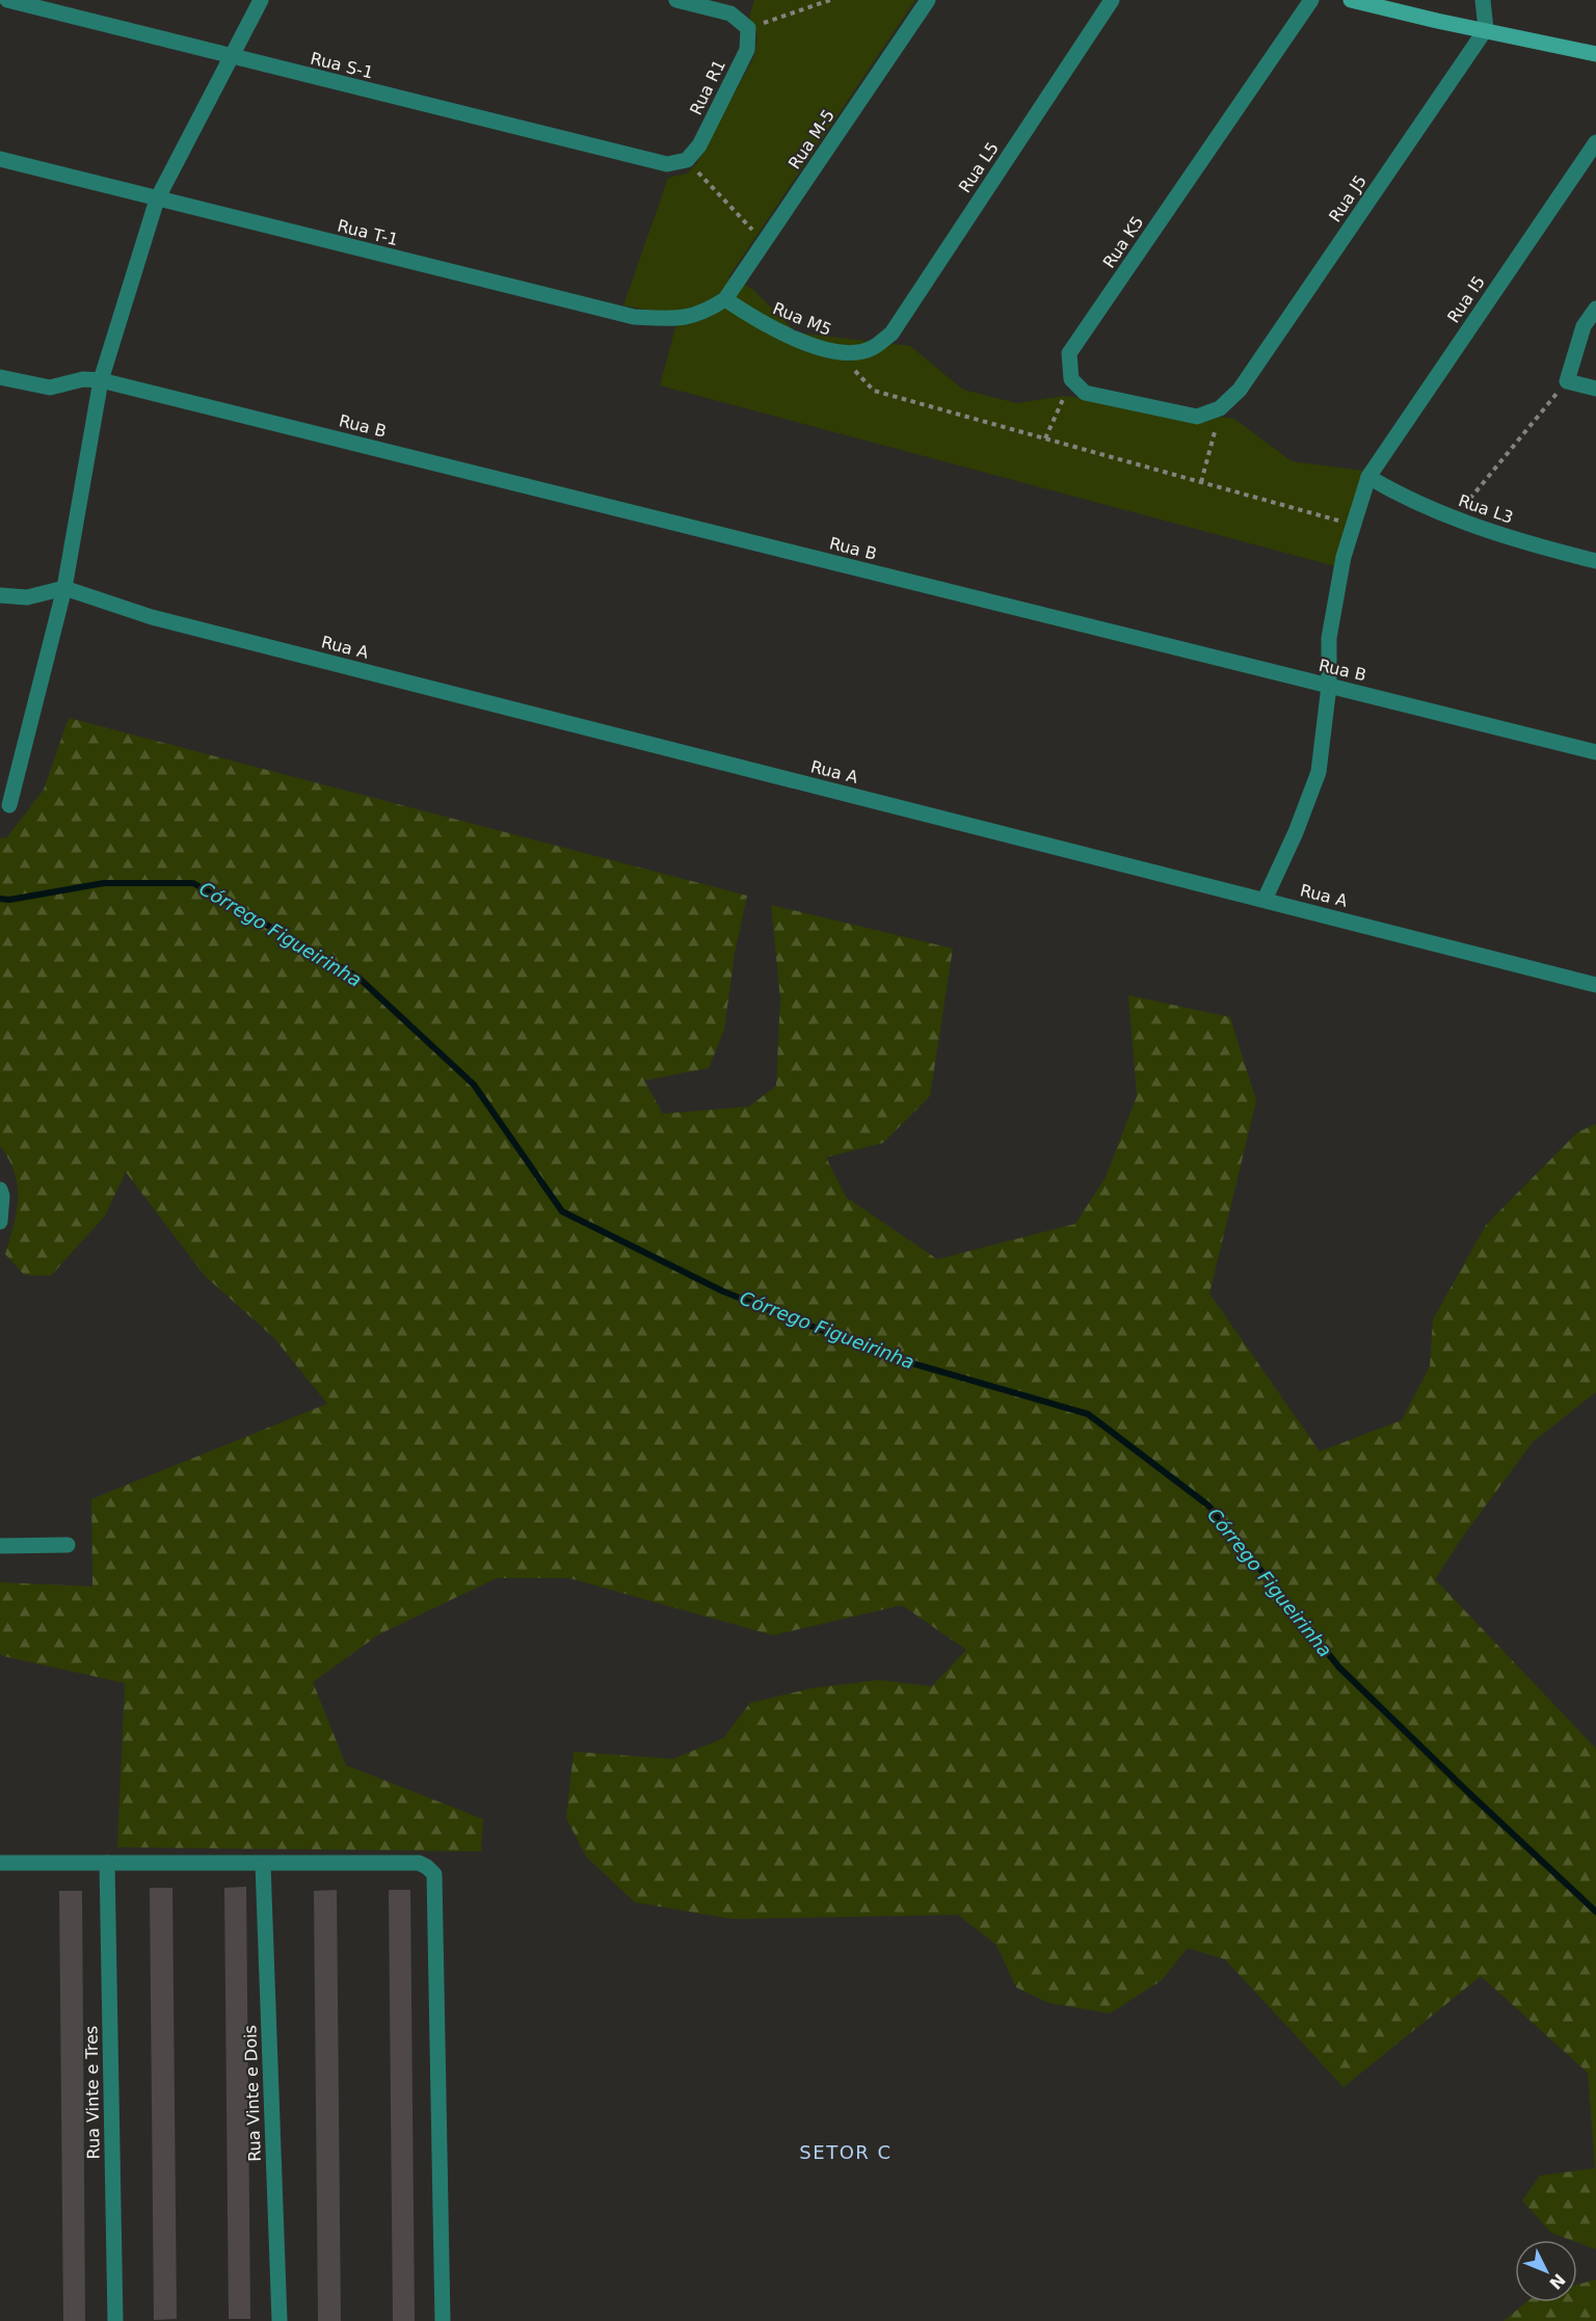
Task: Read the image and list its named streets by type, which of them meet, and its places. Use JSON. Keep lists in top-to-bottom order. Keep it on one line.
{"streets":{"street":["Rua S-1","Rua R1","Rua M-5","Rua L5","Rua J5","Rua T-1","Rua K5","Rua I5","Rua M5","Rua B","Rua L3","Rua A","Rua Vinte e Tres","Rua Vinte e Dois"]},"crossings":[["Rua S-1","Rua R1"],["Rua M-5","Rua T-1"],["Rua M-5","Rua M5"],["Rua L5","Rua M5"],["Rua T-1","Rua M5"],["Rua I5","Rua B"],["Rua I5","Rua L3"],["Rua I5","Rua A"]],"districts":["SETOR C"],"water":["Córrego Figueirinha"],"north":"bottom right"}
